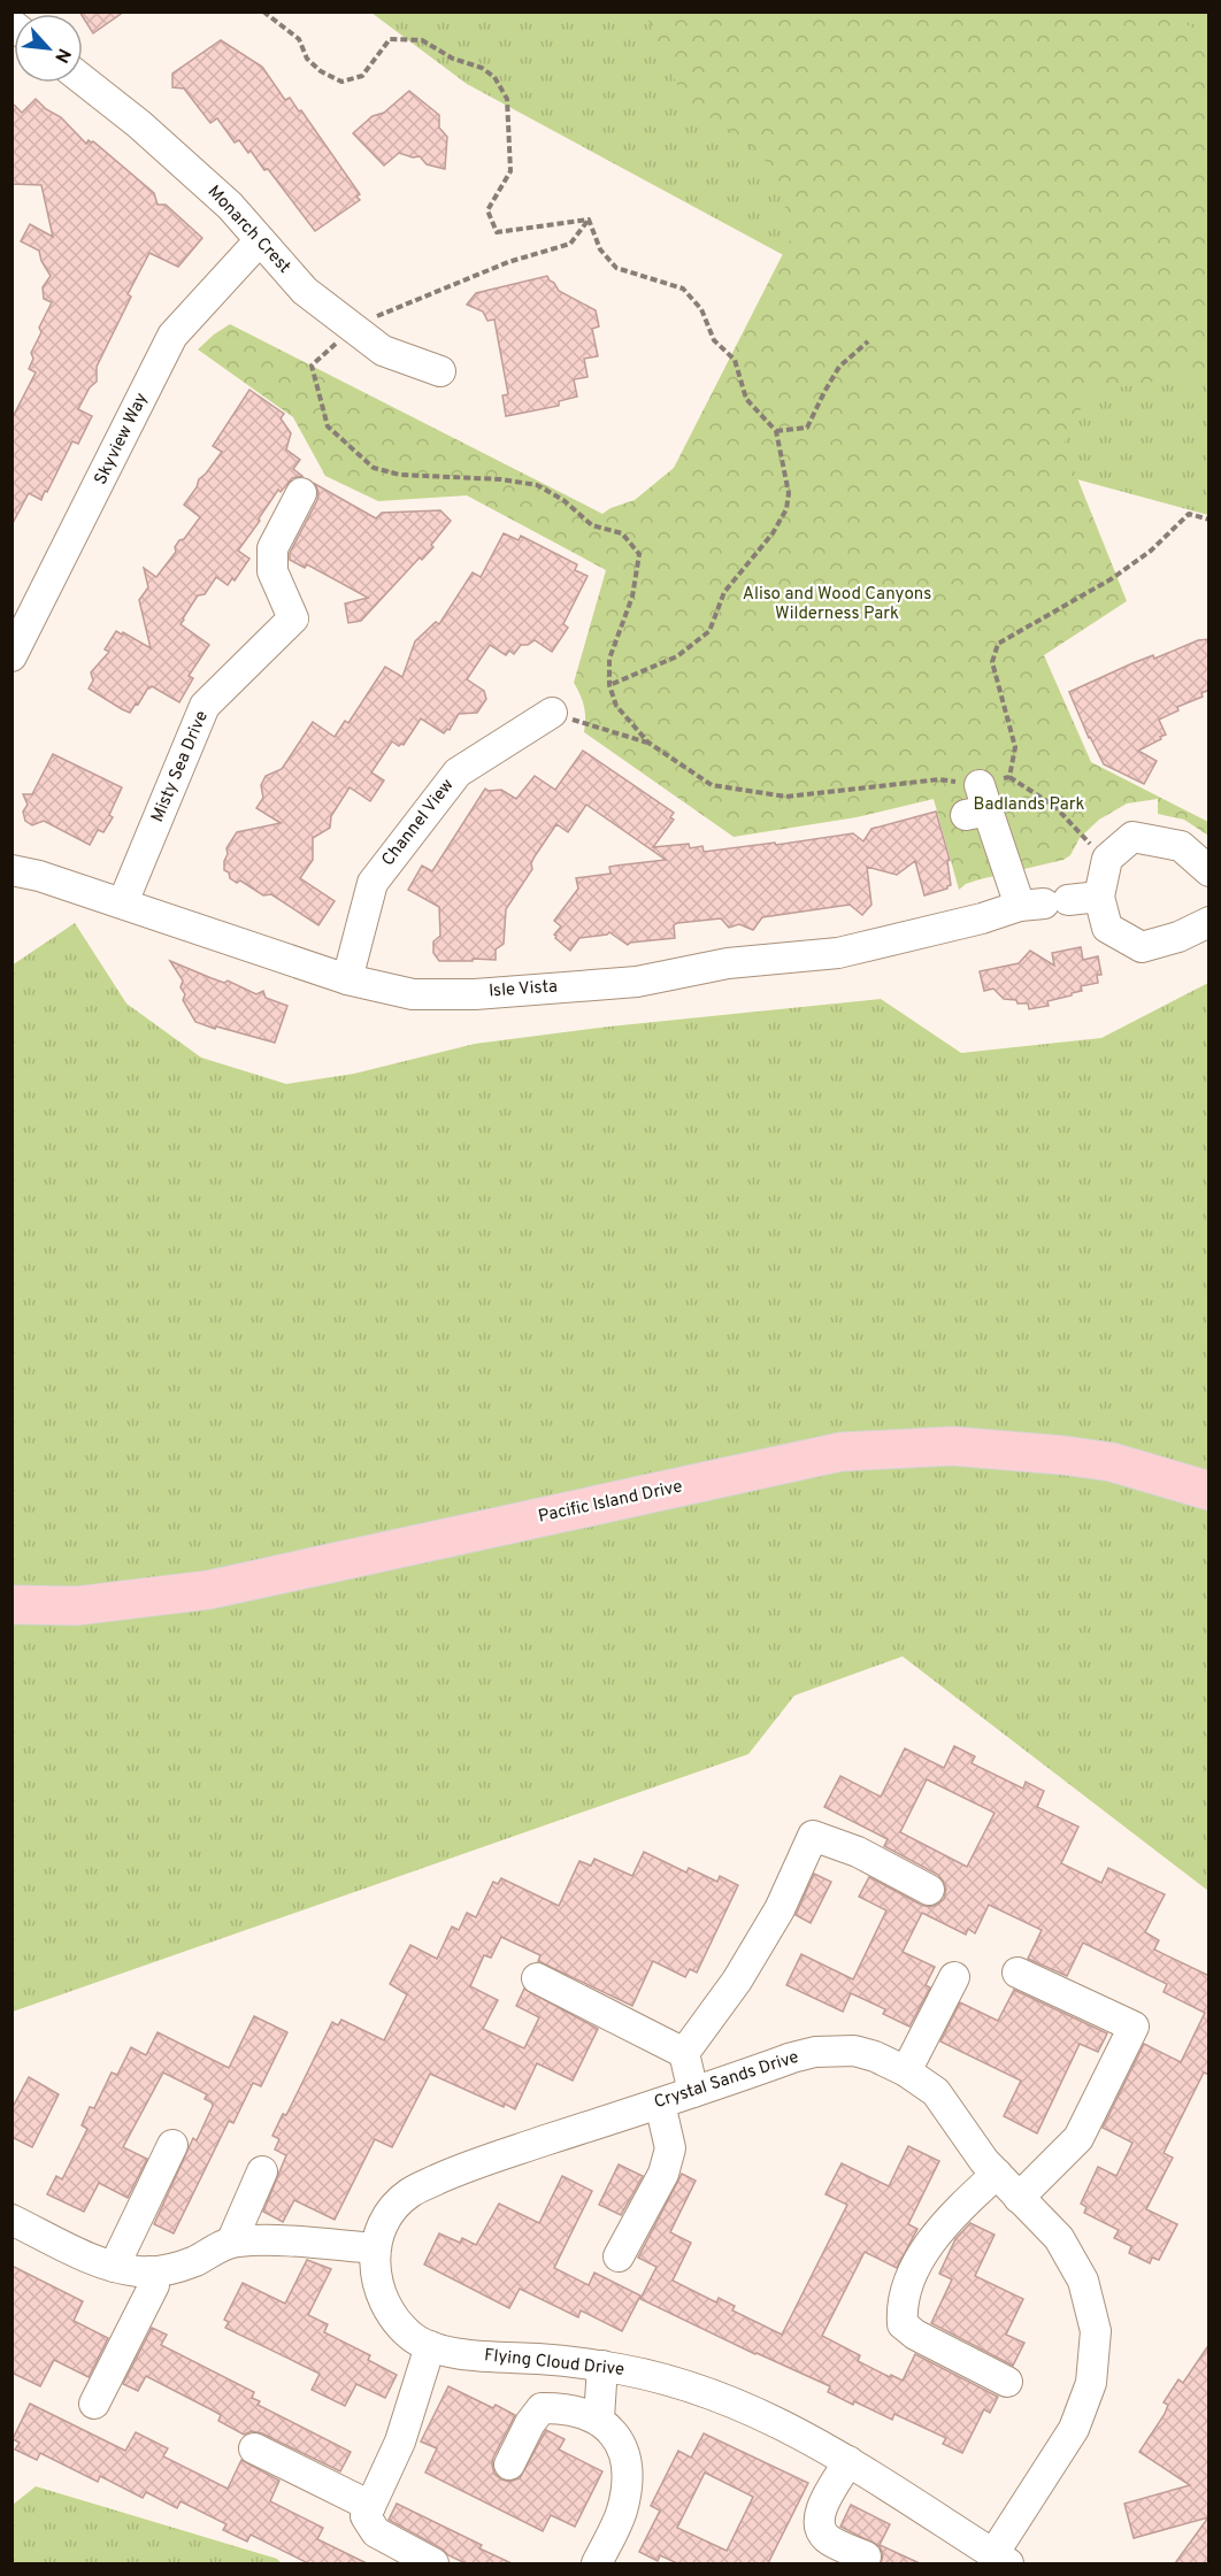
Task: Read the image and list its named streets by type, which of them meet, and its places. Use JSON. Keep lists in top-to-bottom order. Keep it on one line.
{"streets":{"main road":["Pacific Island Drive"],"street":["Monarch Crest","Skyview Way","Misty Sea Drive","Channel View","Isle Vista","Crystal Sands Drive","Flying Cloud Drive"]},"crossings":[["Monarch Crest","Skyview Way"],["Misty Sea Drive","Isle Vista"],["Channel View","Isle Vista"],["Crystal Sands Drive","Flying Cloud Drive"]],"parks":["Aliso and Wood Canyons Wilderness Park","Badlands Park"],"north":"bottom right"}
